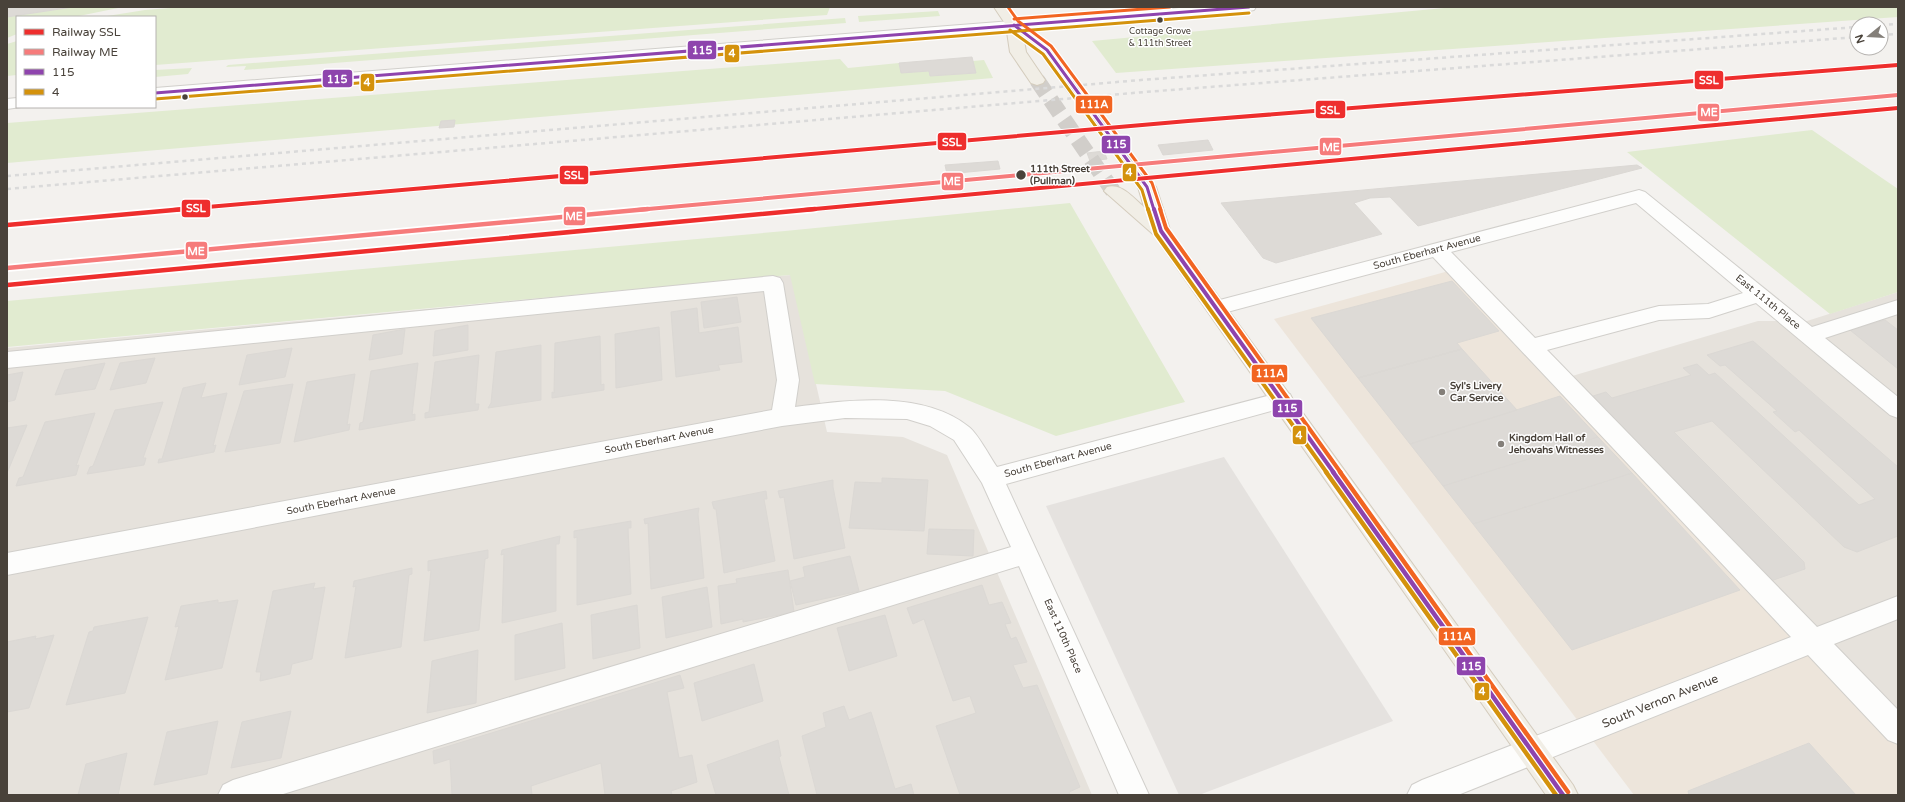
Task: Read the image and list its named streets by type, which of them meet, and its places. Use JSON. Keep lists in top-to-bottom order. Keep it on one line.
{"streets":{"street":["South Eberhart Avenue","East 111th Place","East 110th Place","South Vernon Avenue"]},"crossings":[["South Eberhart Avenue","East 111th Place"],["South Eberhart Avenue","East 110th Place"]],"places":["Cottage Grove & 111th Street","111th Street (Pullman)","Syl's Livery Car Service","Kingdom Hall of Jehovahs Witnesses"],"lines":["transit line 115","transit line 111A","transit line 4","rail line SSL","rail line ME"],"legend":["Railway SSL","Railway ME","115","4"],"north":"left"}
